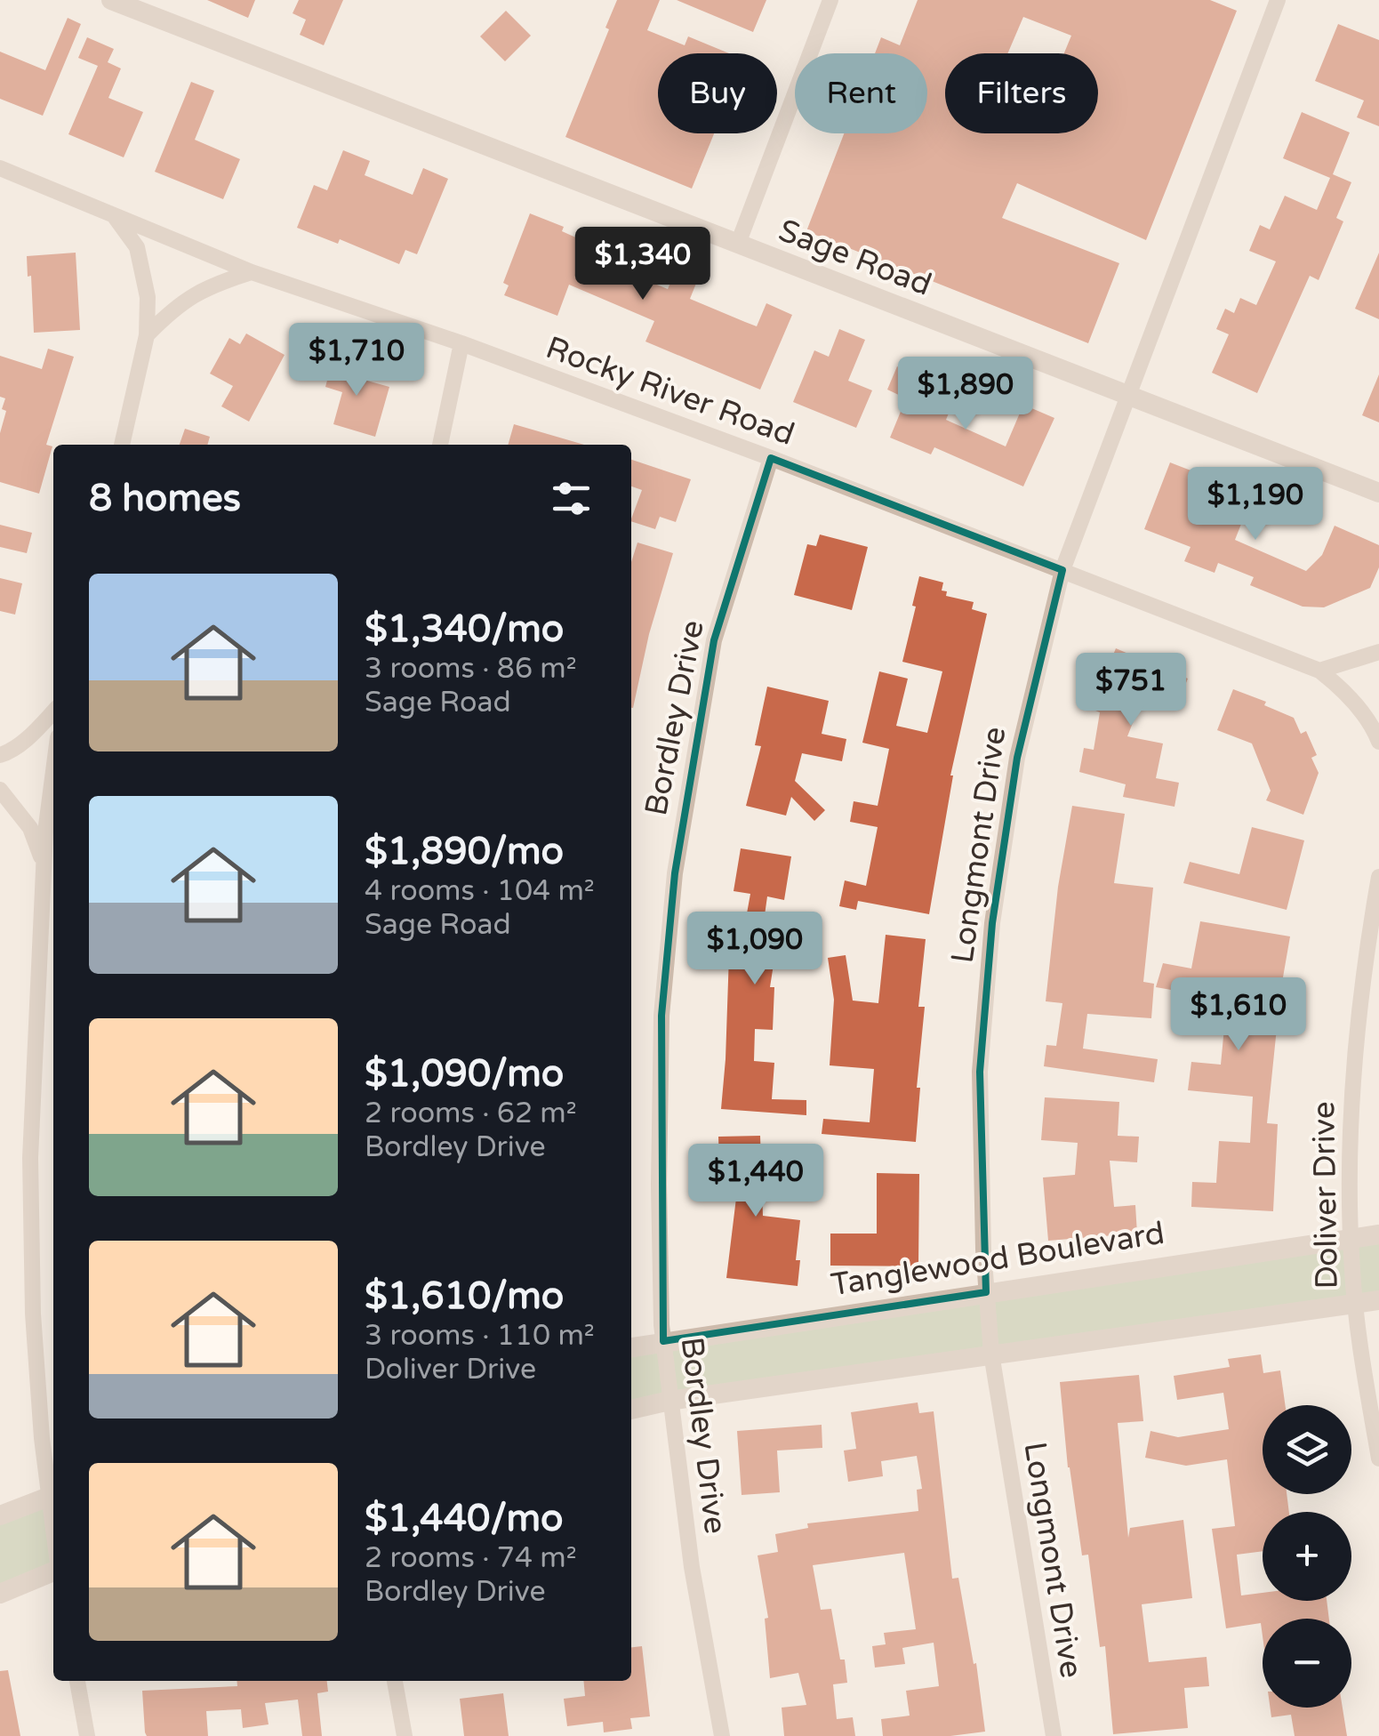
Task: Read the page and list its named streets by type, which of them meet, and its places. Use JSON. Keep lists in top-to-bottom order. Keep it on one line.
{"streets":{"street":["Sage Road","Rocky River Road","Bordley Drive","Longmont Drive","Doliver Drive","Tanglewood Boulevard"]},"crossings":[["Sage Road","Longmont Drive"],["Rocky River Road","Bordley Drive"],["Rocky River Road","Longmont Drive"],["Bordley Drive","Tanglewood Boulevard"],["Longmont Drive","Tanglewood Boulevard"],["Doliver Drive","Tanglewood Boulevard"]],"page":{"chip":["Buy","Rent","Filters"],"price":["$1,340","$1,710","$1,890","$1,190","$751","$1,090","$1,610","$1,440"],"heading":"8 homes","list":[{"name":"$1,340/mo","note":"3 rooms · 86 m² · Sage Road"},{"name":"$1,890/mo","note":"4 rooms · 104 m² · Sage Road"},{"name":"$1,090/mo","note":"2 rooms · 62 m² · Bordley Drive"},{"name":"$1,610/mo","note":"3 rooms · 110 m² · Doliver Drive"},{"name":"$1,440/mo","note":"2 rooms · 74 m² · Bordley Drive"}],"map_buttons":["+","−"]}}
